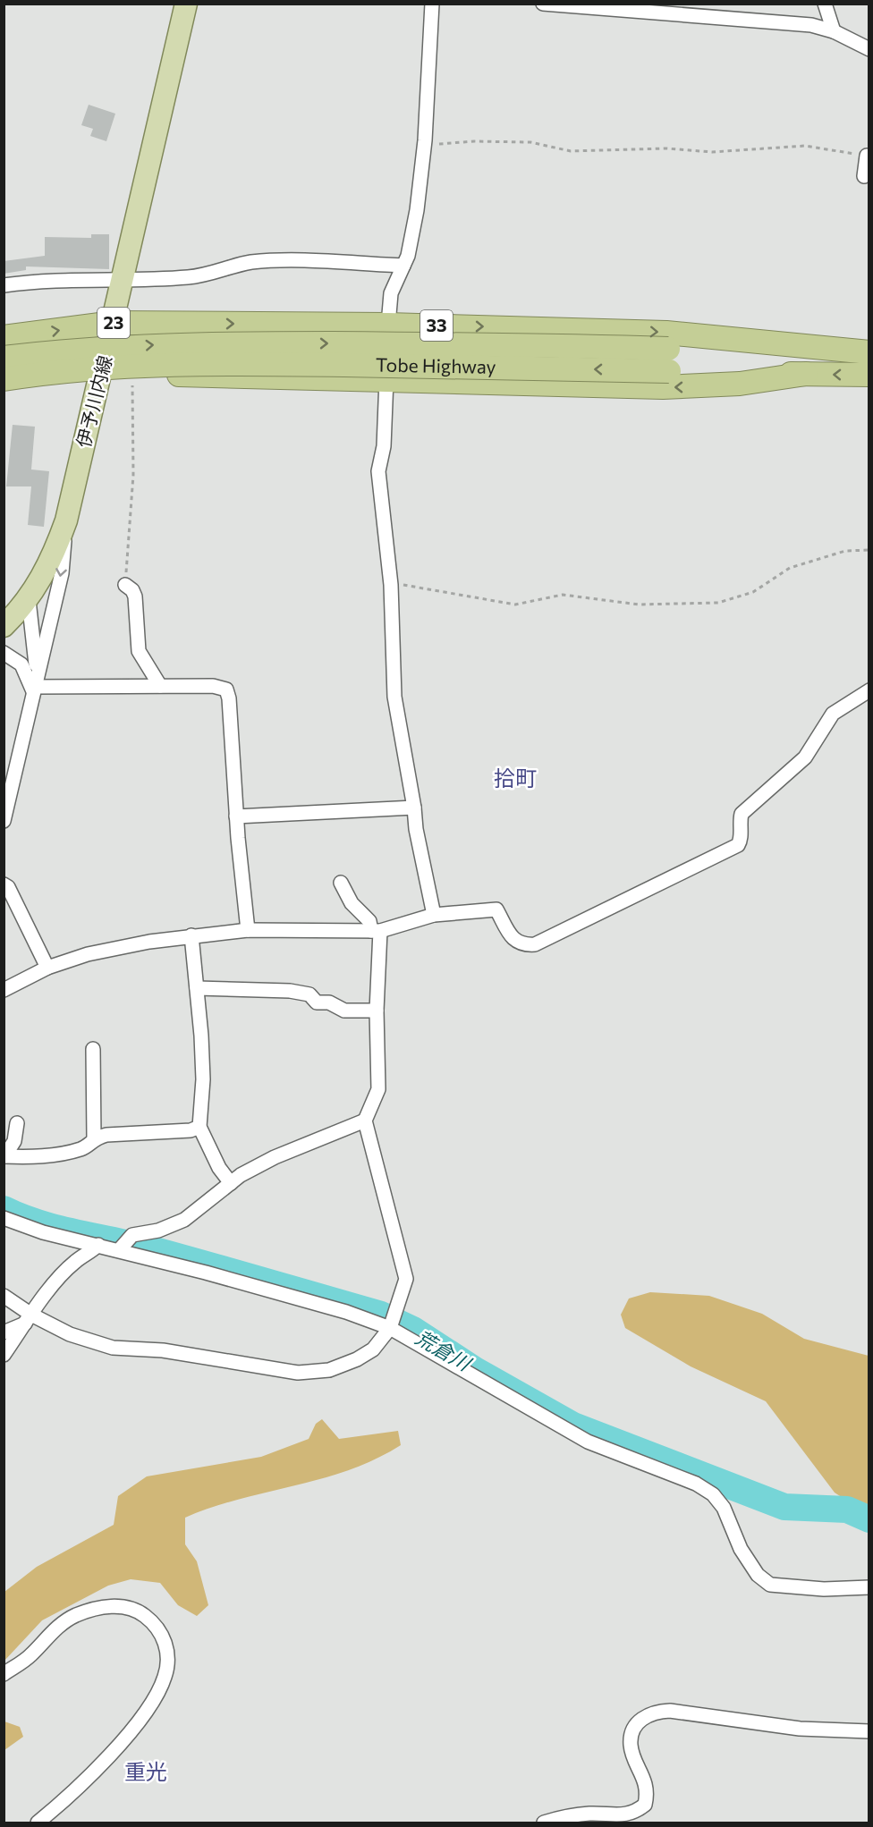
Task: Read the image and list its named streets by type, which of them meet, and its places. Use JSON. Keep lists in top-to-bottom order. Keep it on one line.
{"streets":{"highway":["33","Tobe Highway"],"main road":["23","伊予川内線"]},"crossings":[["33","Tobe Highway"],["33","伊予川内線"]],"districts":["拾町","重光"],"water":["荒倉川"]}
